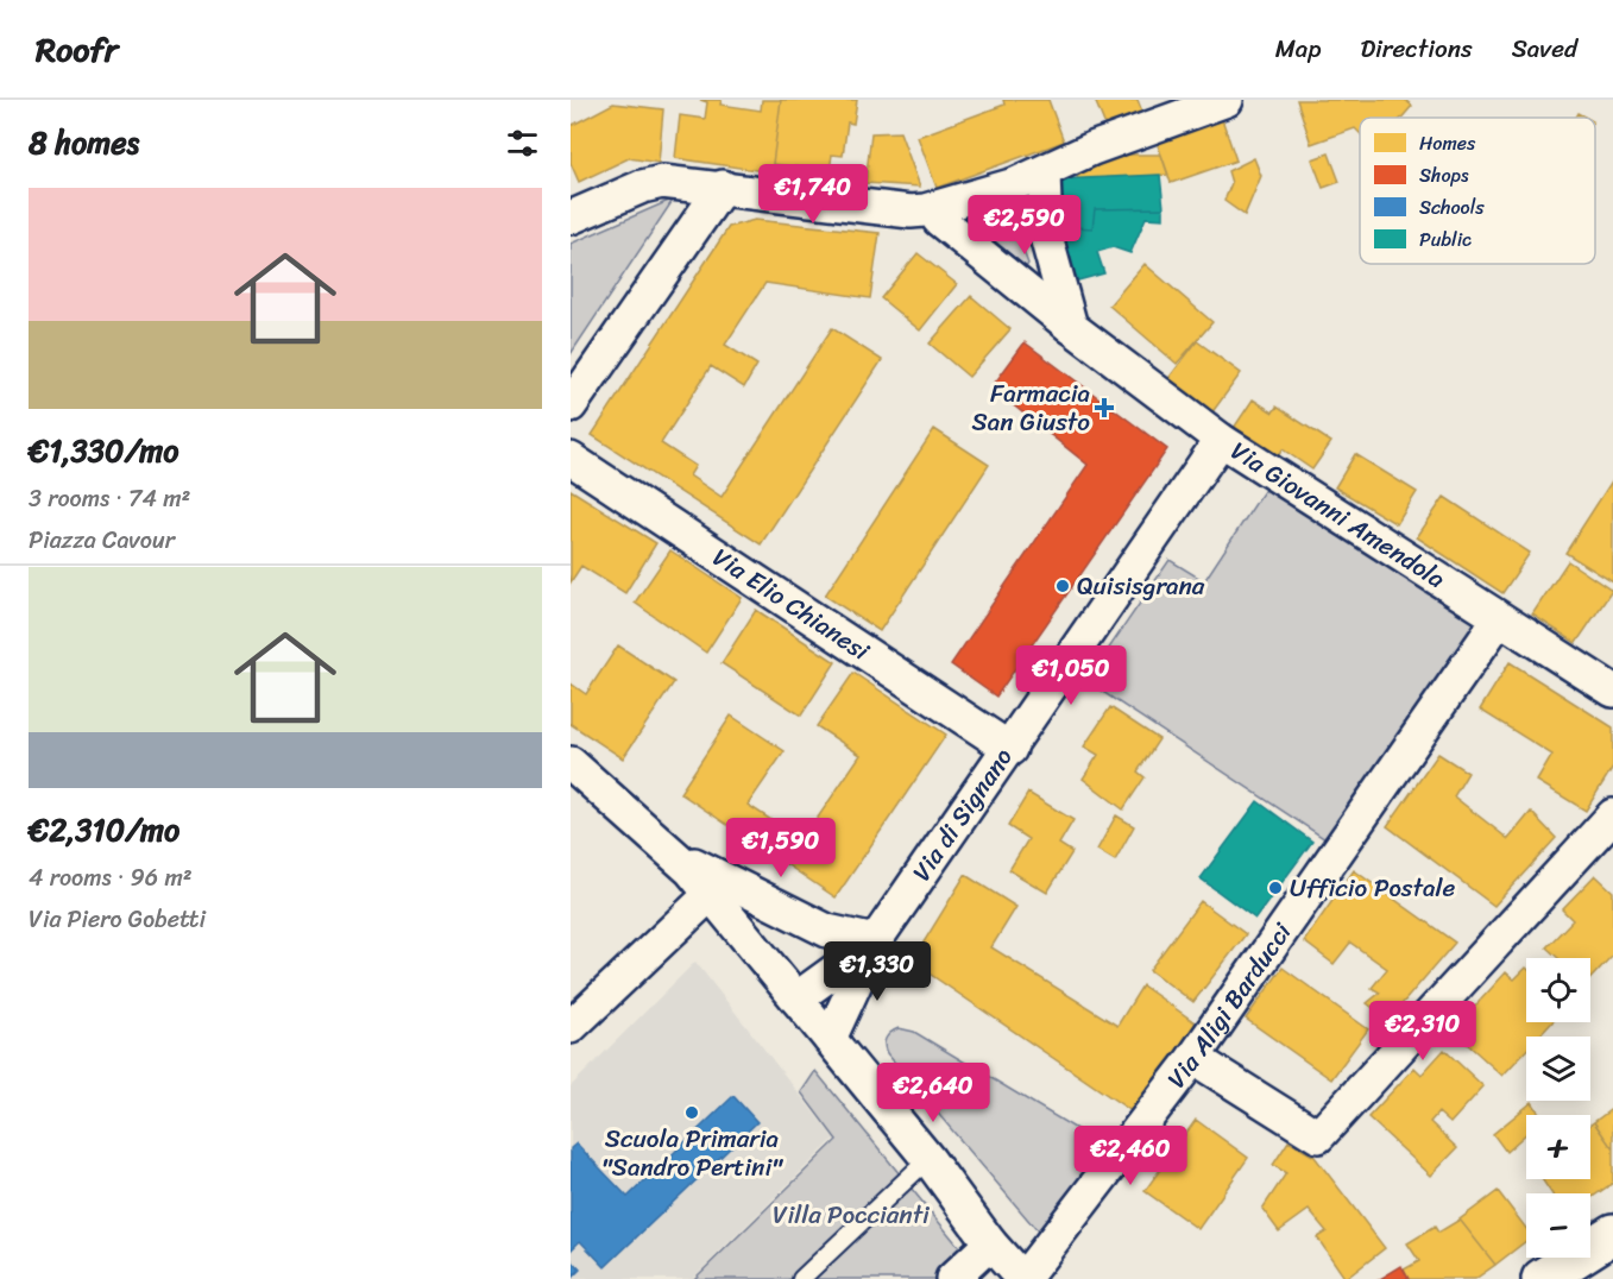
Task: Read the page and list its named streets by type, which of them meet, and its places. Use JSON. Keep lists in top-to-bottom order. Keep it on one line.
{"streets":{"street":["Via Giovanni Amendola","Via Elio Chianesi","Via di Signano","Via Aligi Barducci"]},"crossings":[["Via Giovanni Amendola","Via di Signano"],["Via Giovanni Amendola","Via Aligi Barducci"],["Via Elio Chianesi","Via di Signano"]],"parks":["Villa Poccianti"],"places":{"health":["Farmacia San Giusto"],"other":["Quisisgrana","Ufficio Postale","Scuola Primaria \"Sandro Pertini\""]},"legend":["Homes","Shops","Schools","Public"],"page":{"header":"Roofr","nav":["Map","Directions","Saved"],"heading":"8 homes","price":["€1,740","€2,590","€1,050","€1,590","€1,330","€2,310","€2,640","€2,460"],"list":[{"name":"€1,330/mo","note":"3 rooms · 74 m² · Piazza Cavour"},{"name":"€2,310/mo","note":"4 rooms · 96 m² · Via Piero Gobetti"}],"map_buttons":["+","−"]}}
